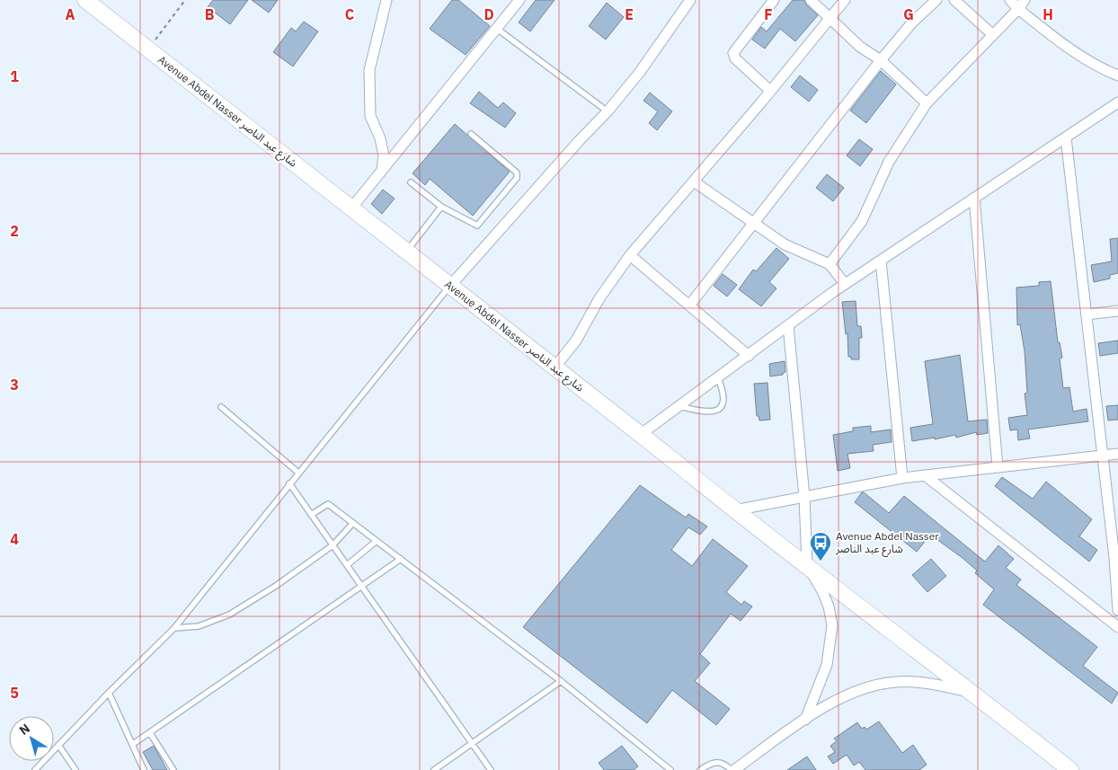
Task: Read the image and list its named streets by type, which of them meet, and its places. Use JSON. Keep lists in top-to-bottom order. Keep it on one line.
{"streets":{"main road":["Avenue Abdel Nasser شارع عبد الناصر"]},"places":{"bus stop":["Avenue Abdel Nasser شارع عبد الناصر"]},"north":"top left","grid":{"columns":["A","B","C","D","E","F","G","H"],"rows":["1","2","3","4","5"]}}
